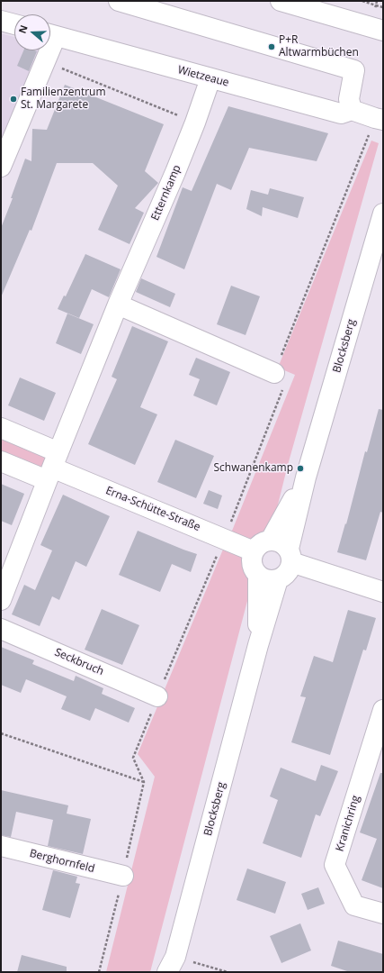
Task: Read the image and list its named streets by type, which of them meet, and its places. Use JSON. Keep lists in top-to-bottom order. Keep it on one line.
{"streets":{"street":["Wietzeaue","Etternkamp","Blocksberg","Erna-Schütte-Straße","Seckbruch","Kranichring","Berghornfeld"]},"crossings":[["Wietzeaue","Etternkamp"],["Etternkamp","Erna-Schütte-Straße"],["Blocksberg","Erna-Schütte-Straße"]],"places":["P+R Altwarmbüchen","Familienzentrum St. Margarete","Schwanenkamp"],"north":"left"}
